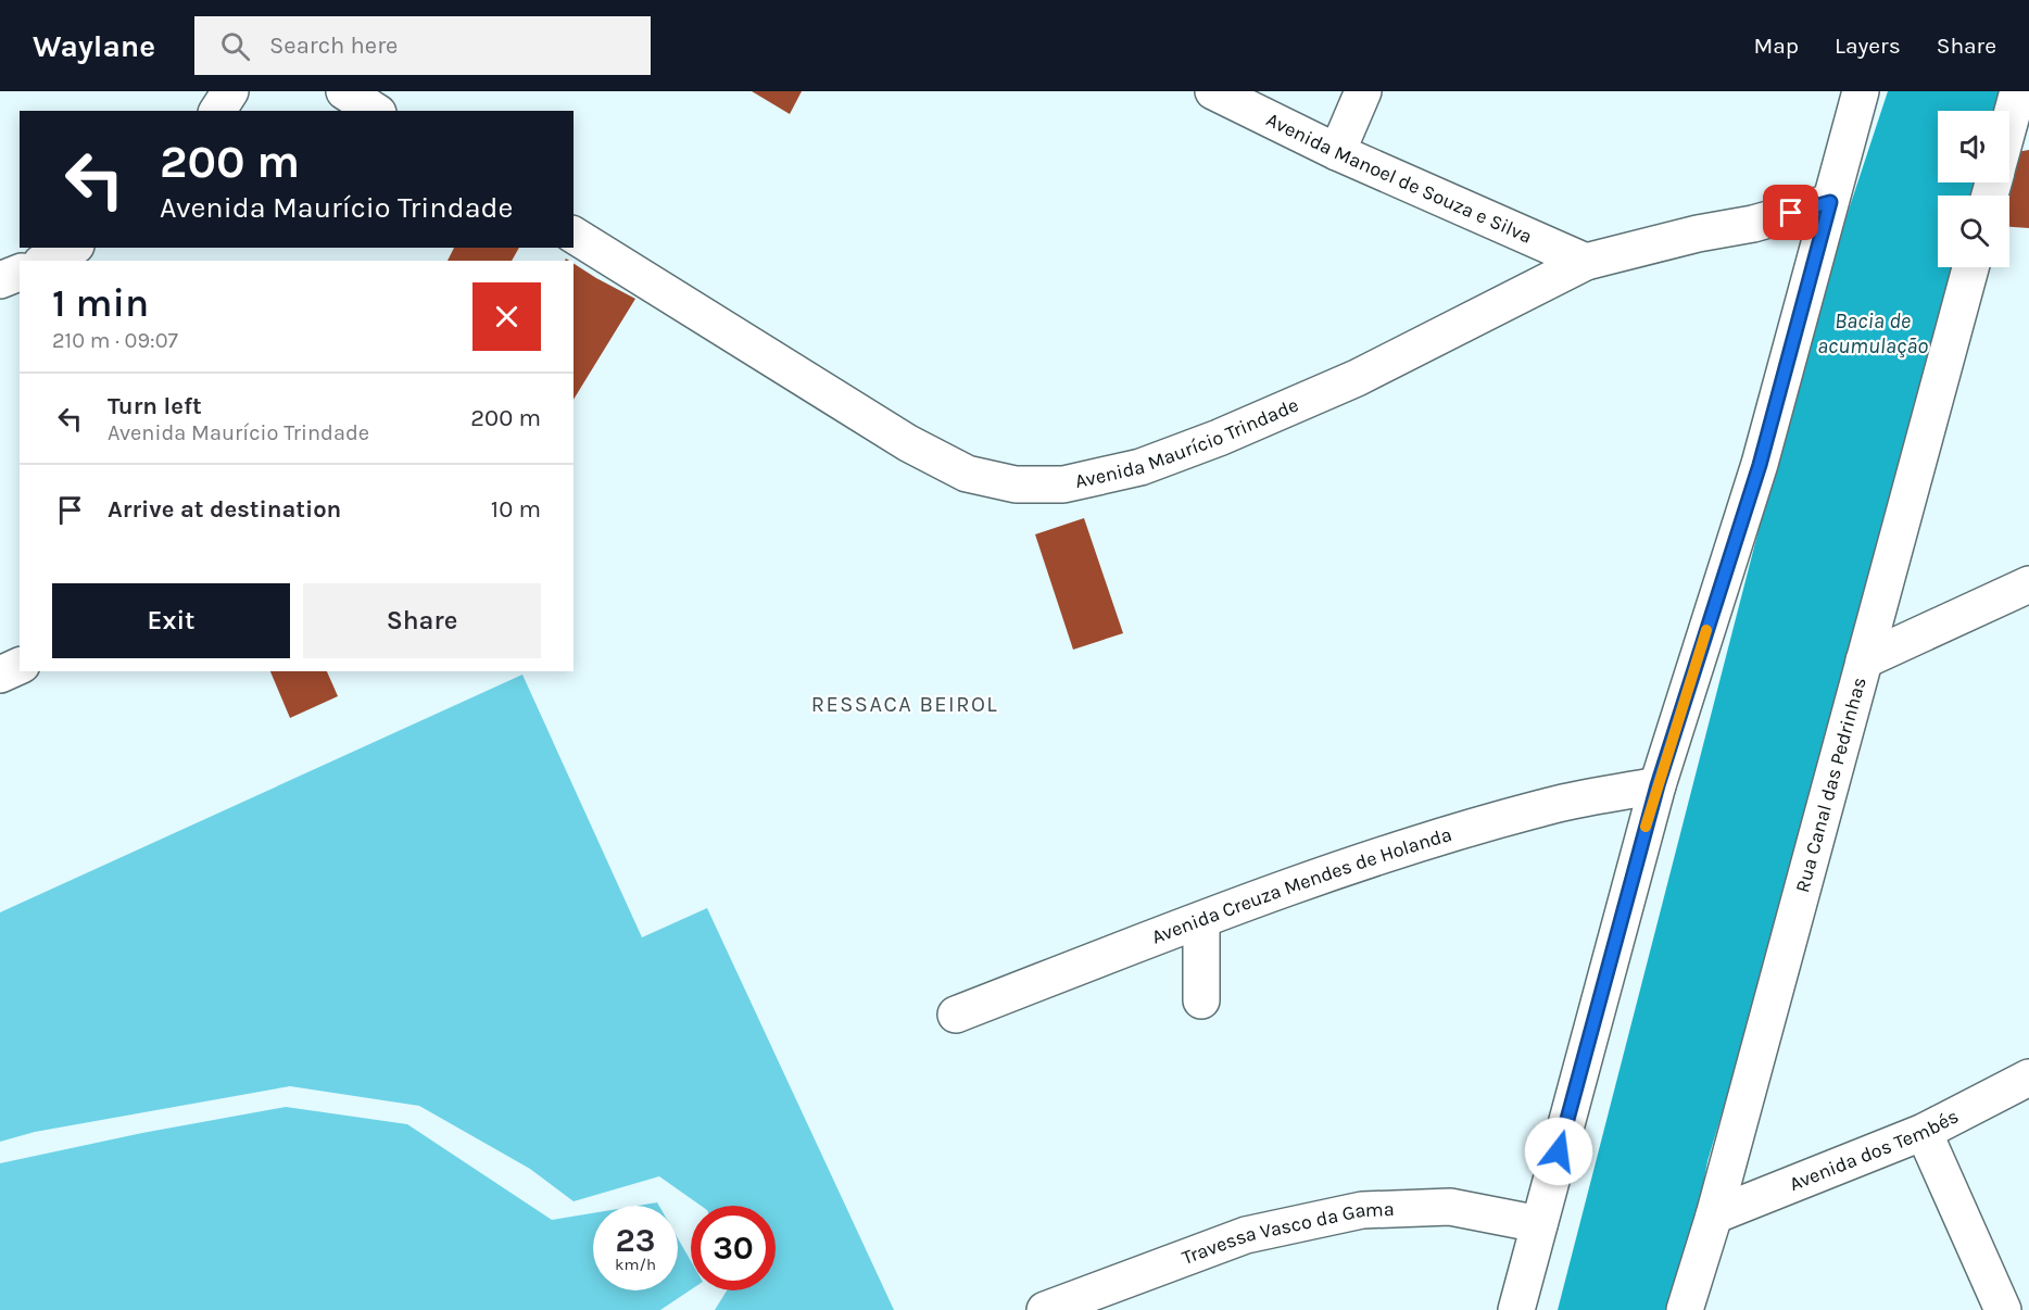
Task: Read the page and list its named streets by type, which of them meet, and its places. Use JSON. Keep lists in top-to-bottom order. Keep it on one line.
{"streets":{"street":["Avenida Manoel de Souza e Silva","Avenida Maurício Trindade","Rua Canal das Pedrinhas","Avenida Creuza Mendes de Holanda","Avenida dos Tembés","Travessa Vasco da Gama"]},"crossings":[["Avenida Manoel de Souza e Silva","Avenida Maurício Trindade"],["Rua Canal das Pedrinhas","Avenida dos Tembés"]],"districts":["RESSACA BEIROL"],"water":["Bacia de acumulação"],"page":{"header":"Waylane","search":"Search here","nav":["Map","Layers","Share"],"turn":["200 m","Avenida Maurício Trindade"],"heading":["1 min","210 m · 09:07"],"list":[{"name":"Turn left","note":"Avenida Maurício Trindade","value":"200 m"},{"name":"Arrive at destination","value":"10 m"}],"buttons":["Exit","Share"],"speed":"23 km/h","limit":"30"}}
